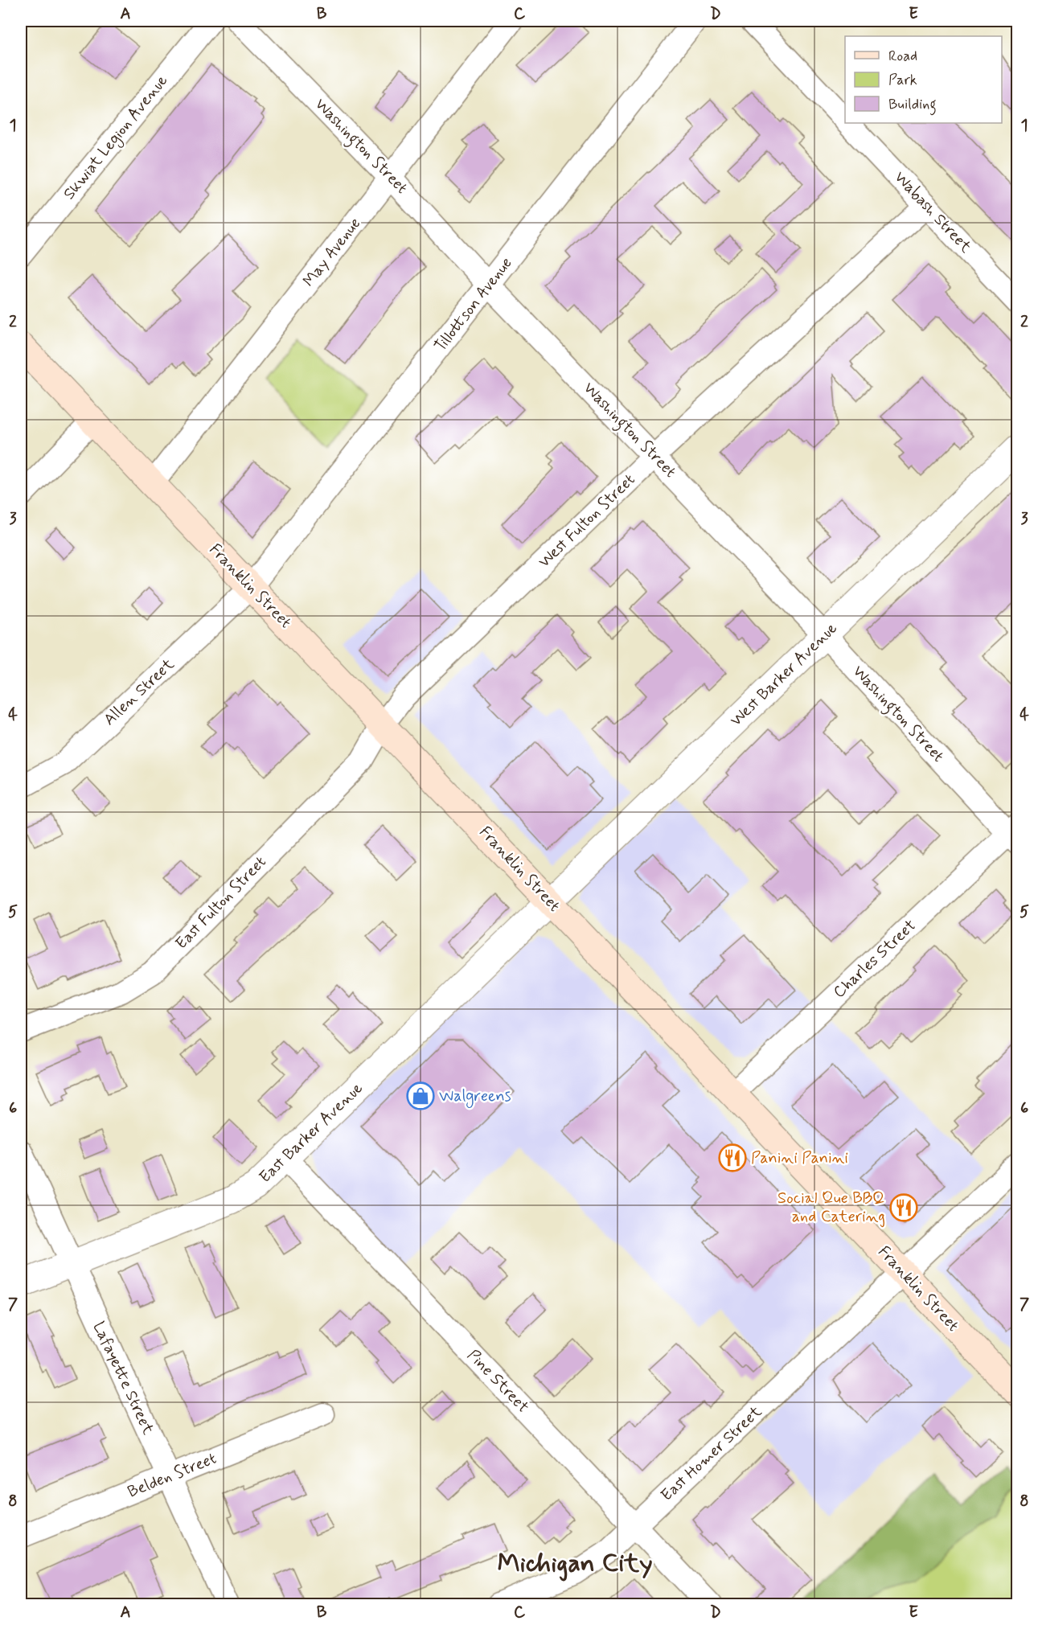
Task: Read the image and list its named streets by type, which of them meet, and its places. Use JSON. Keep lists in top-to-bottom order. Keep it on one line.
{"streets":{"main road":["Franklin Street"],"street":["Skwiat Legion Avenue","Washington Street","Wabash Street","May Avenue","Tillottson Avenue","West Fulton Street","West Barker Avenue","Allen Street","East Fulton Street","Charles Street","East Barker Avenue","Lafayette Street","Pine Street","East Homer Street","Belden Street"]},"crossings":[["Washington Street","May Avenue"],["Washington Street","Tillottson Avenue"],["Washington Street","West Fulton Street"],["Washington Street","West Barker Avenue"],["Washington Street","Charles Street"],["Wabash Street","West Fulton Street"],["May Avenue","Franklin Street"],["Tillottson Avenue","Franklin Street"],["Tillottson Avenue","Allen Street"],["West Fulton Street","Franklin Street"],["West Fulton Street","East Fulton Street"],["Franklin Street","West Barker Avenue"],["Franklin Street","Allen Street"],["Franklin Street","East Fulton Street"],["Franklin Street","Charles Street"],["Franklin Street","East Barker Avenue"],["Franklin Street","East Homer Street"],["West Barker Avenue","East Barker Avenue"],["East Barker Avenue","Lafayette Street"],["East Barker Avenue","Pine Street"],["Lafayette Street","Belden Street"],["Pine Street","East Homer Street"]],"districts":["Michigan City"],"places":{"shop":["Walgreens"],"restaurant":["Panini Panini","Social Que BBQ and Catering"]},"legend":["Road","Park","Building"],"grid":{"columns":["A","B","C","D","E"],"rows":["1","2","3","4","5","6","7","8"]}}
